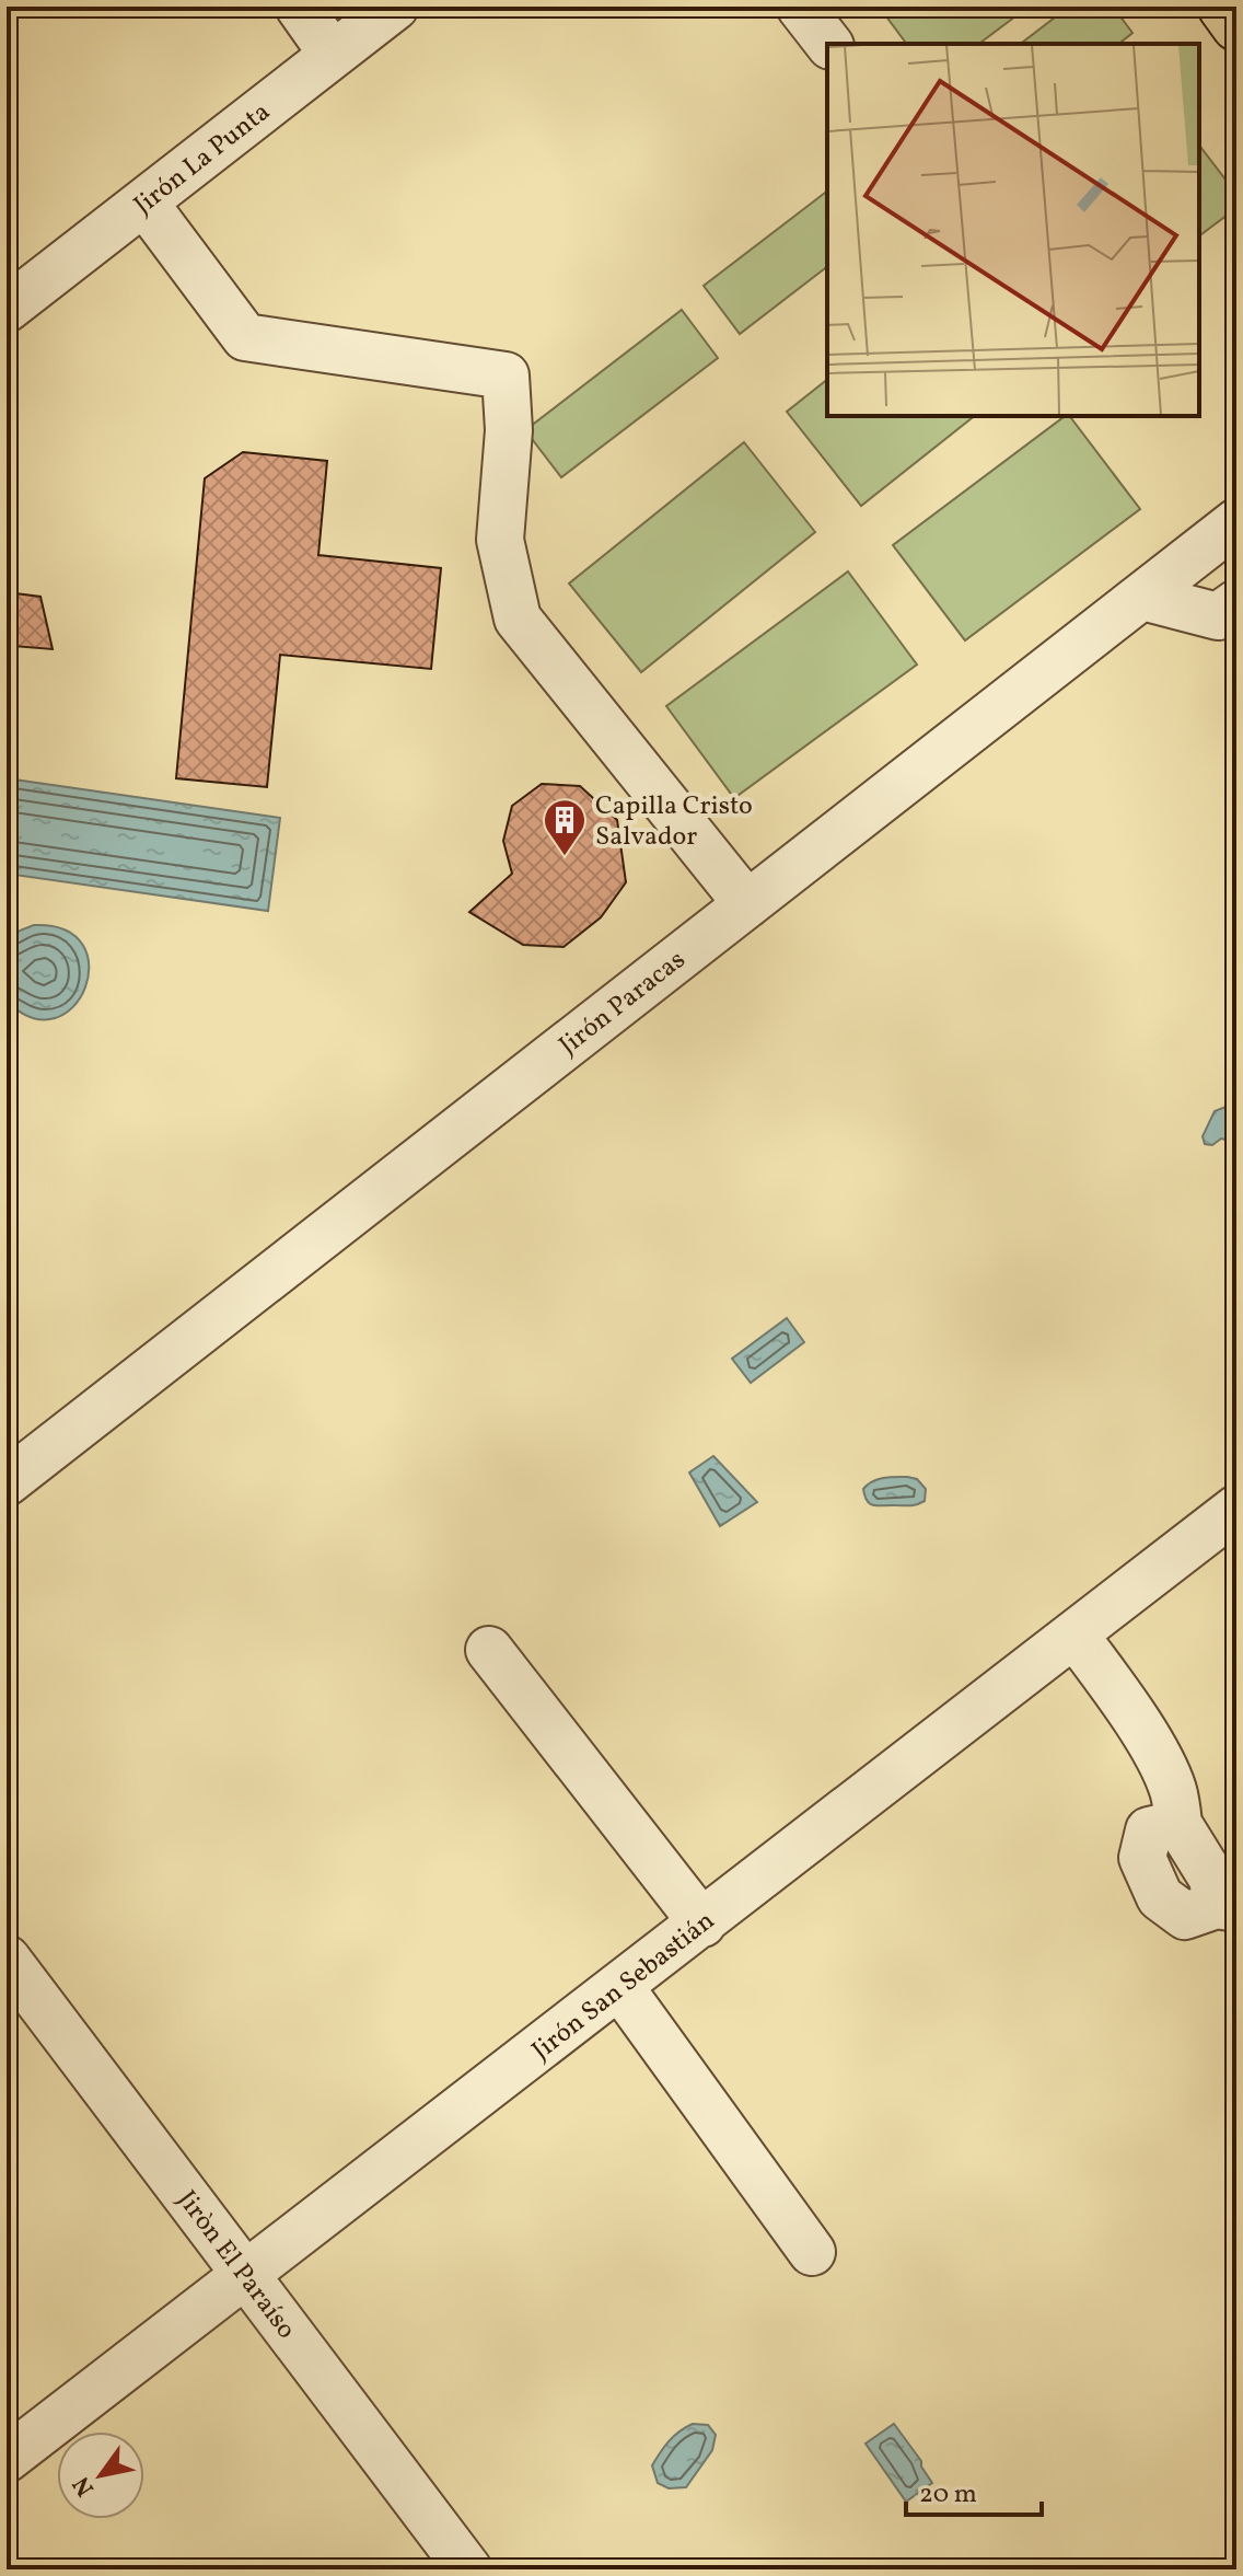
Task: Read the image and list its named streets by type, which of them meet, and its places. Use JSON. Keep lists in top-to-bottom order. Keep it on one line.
{"streets":{"street":["Jirón La Punta","Jirón Paracas","Jirón San Sebastián","Jiròn El Paraíso"]},"crossings":[["Jirón San Sebastián","Jiròn El Paraíso"]],"places":{"building":["Capilla Cristo Salvador"]},"scale_bar":"20 m","north":"bottom left"}
